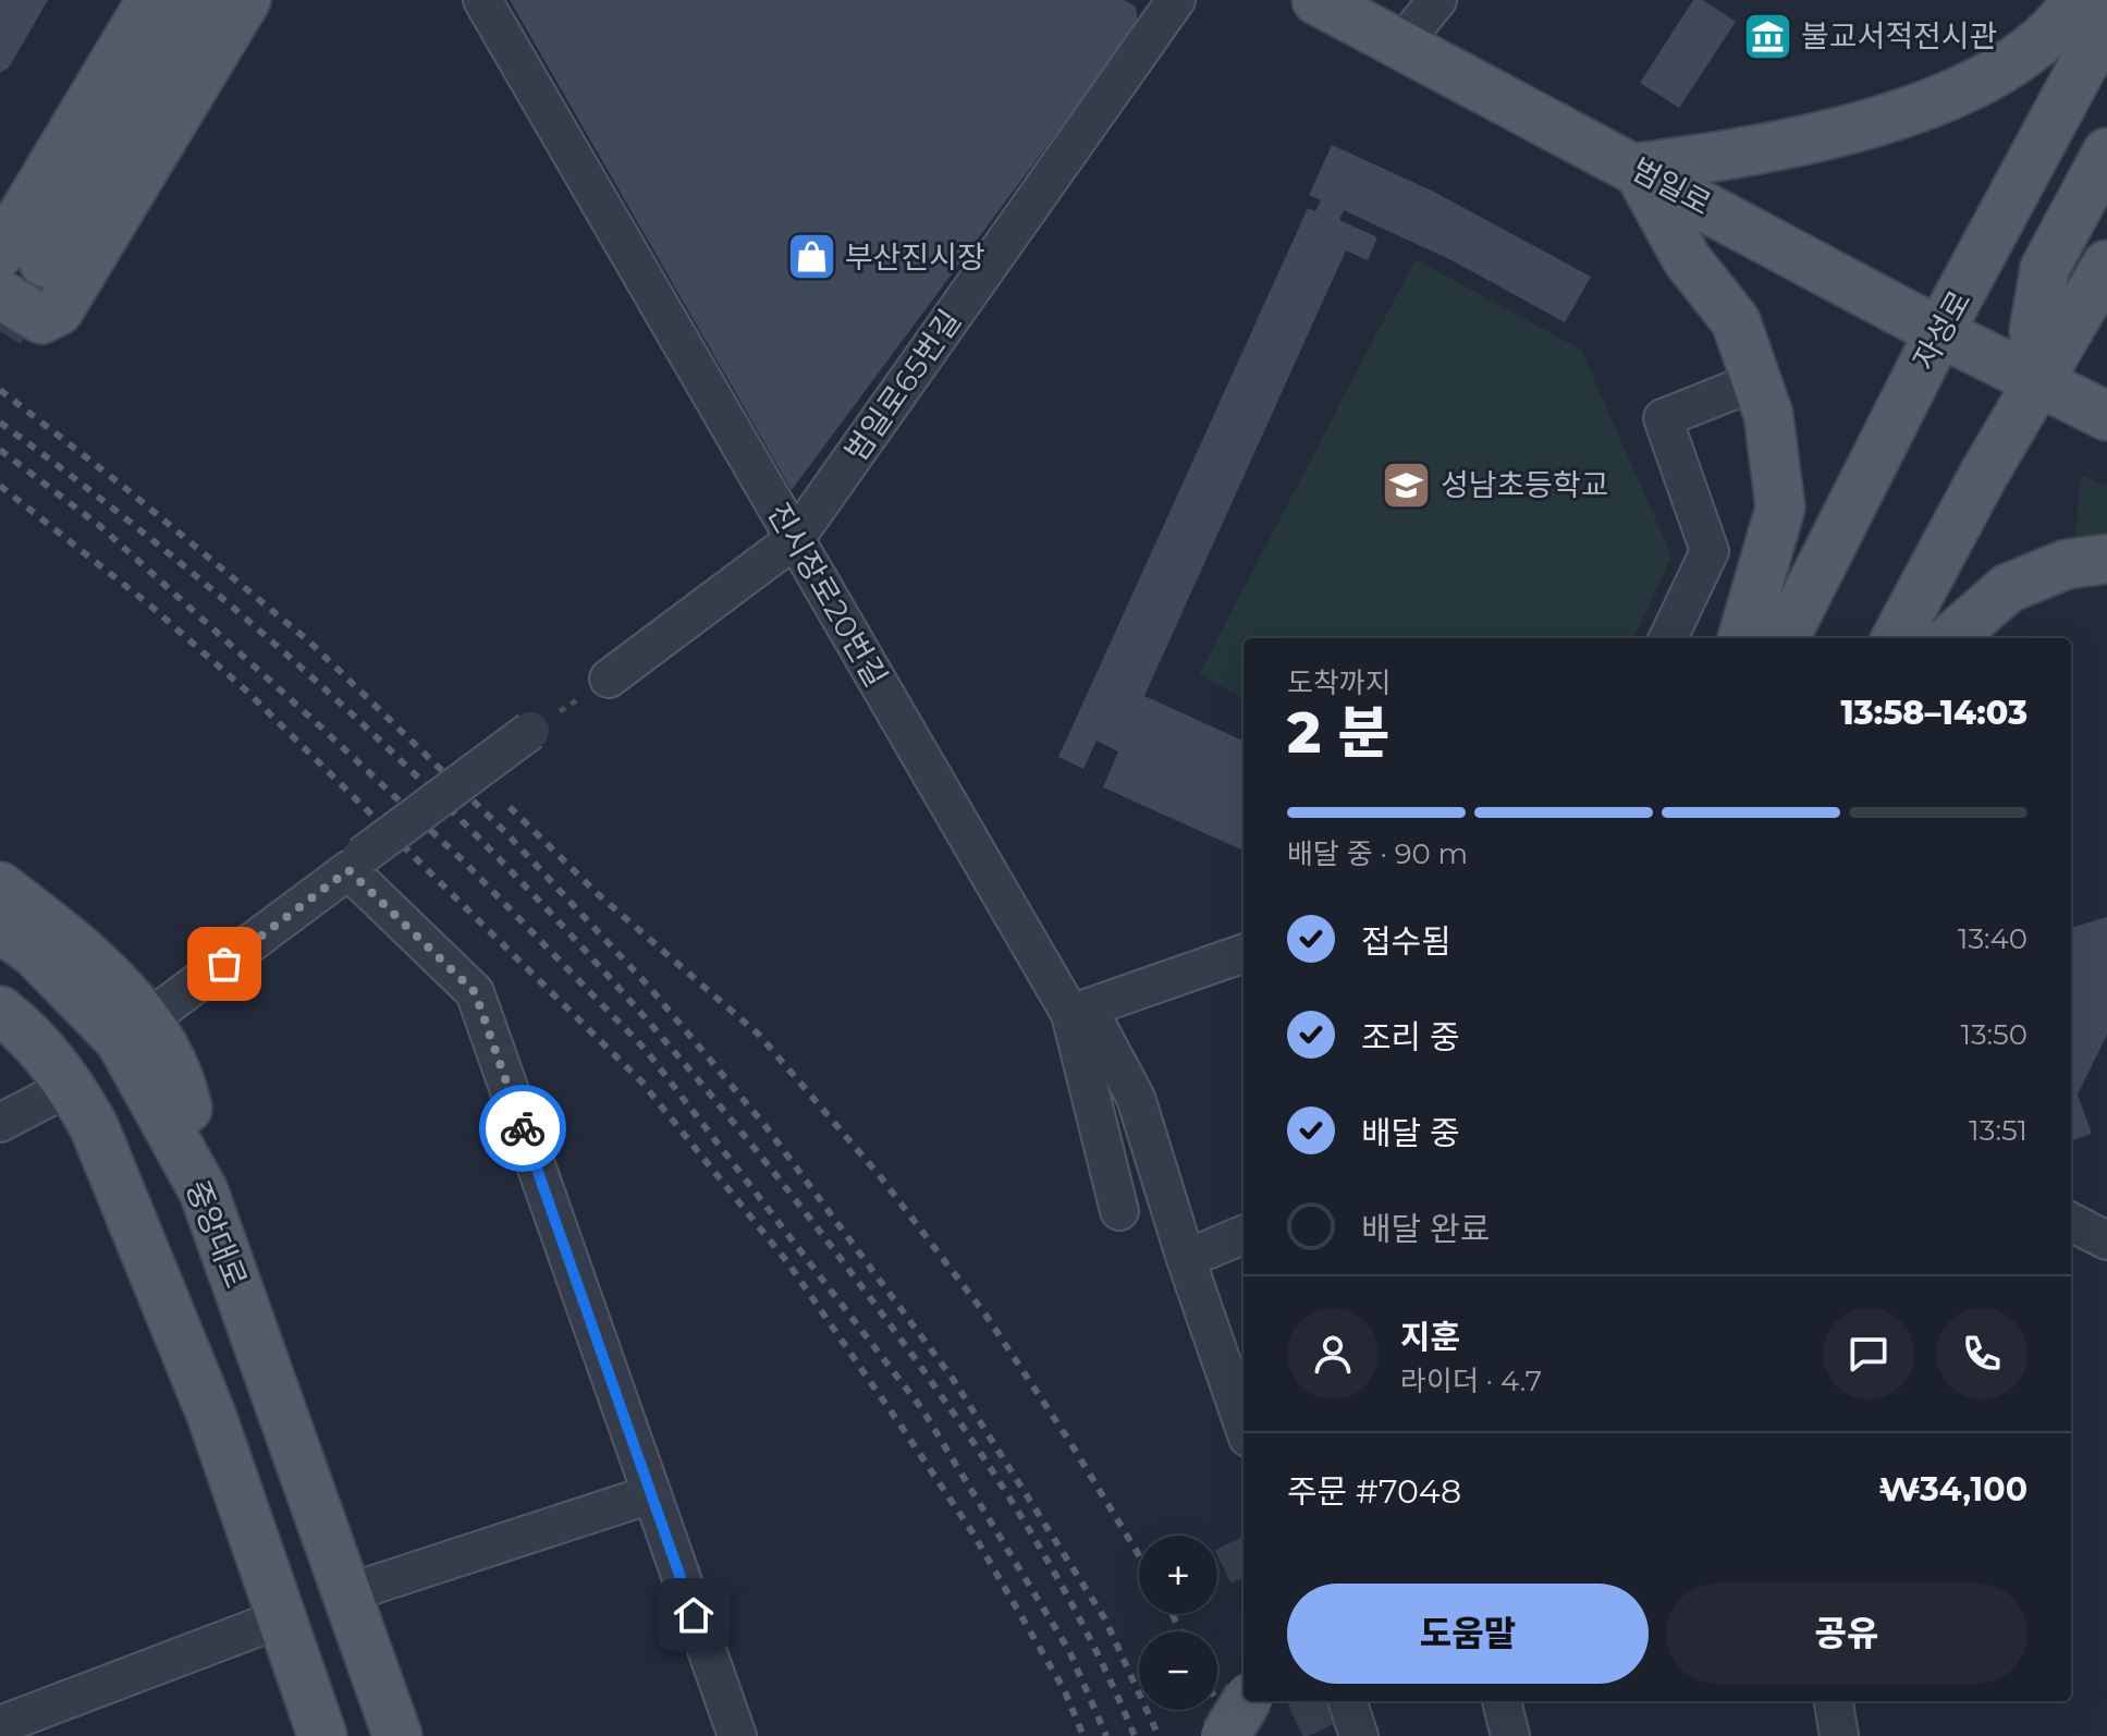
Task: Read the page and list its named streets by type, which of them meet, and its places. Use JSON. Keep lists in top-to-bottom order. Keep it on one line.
{"streets":{"main road":["범일로","자성로","중앙대로"],"street":["범일로65번길","진시장로20번길"]},"crossings":[["범일로","자성로"],["범일로65번길","진시장로20번길"]],"places":{"museum":["불교서적전시관"],"shop":["부산진시장"],"school or university":["성남초등학교"]},"page":{"heading":["2 분","도착까지","13:58–14:03"],"panel":["지훈","라이더 · 4.7","주문 #7048","₩34,100"],"bar":"배달 중 · 90 m","list":[["접수됨","13:40"],["조리 중","13:50"],["배달 중","13:51"],"배달 완료"],"map_buttons":["+","−"],"buttons":["도움말","공유"]}}
